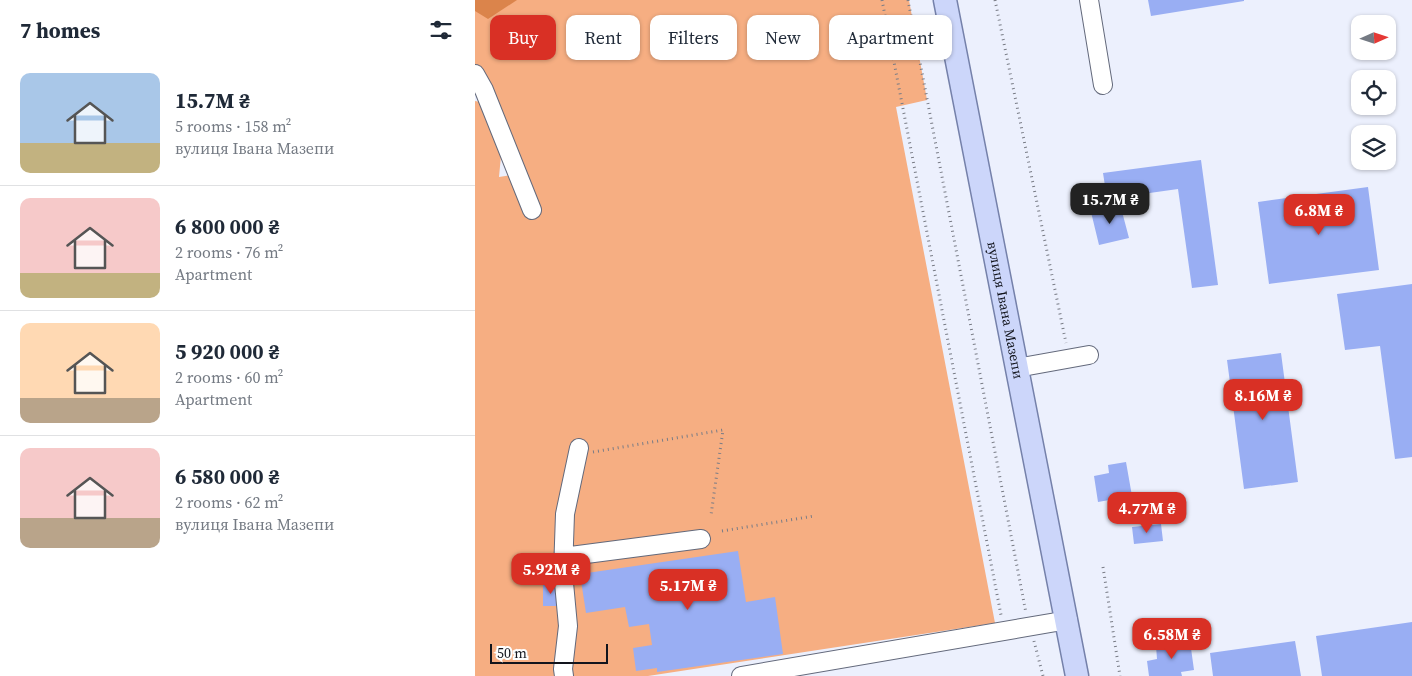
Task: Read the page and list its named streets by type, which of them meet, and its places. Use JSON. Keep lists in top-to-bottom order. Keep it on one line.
{"streets":{"main road":["вулиця Івана Мазепи"]},"scale_bar":"50 m","north":"right","page":{"heading":"7 homes","chip":["Buy","Rent","Filters","New","Apartment"],"list":[{"name":"15.7M ₴","note":"5 rooms · 158 m² · вулиця Івана Мазепи"},{"name":"6 800 000 ₴","note":"2 rooms · 76 m² · Apartment"},{"name":"5 920 000 ₴","note":"2 rooms · 60 m² · Apartment"},{"name":"6 580 000 ₴","note":"2 rooms · 62 m² · вулиця Івана Мазепи"}],"price":["15.7M ₴","6.8M ₴","8.16M ₴","4.77M ₴","5.92M ₴","5.17M ₴","6.58M ₴"],"scale":"50 m"}}
